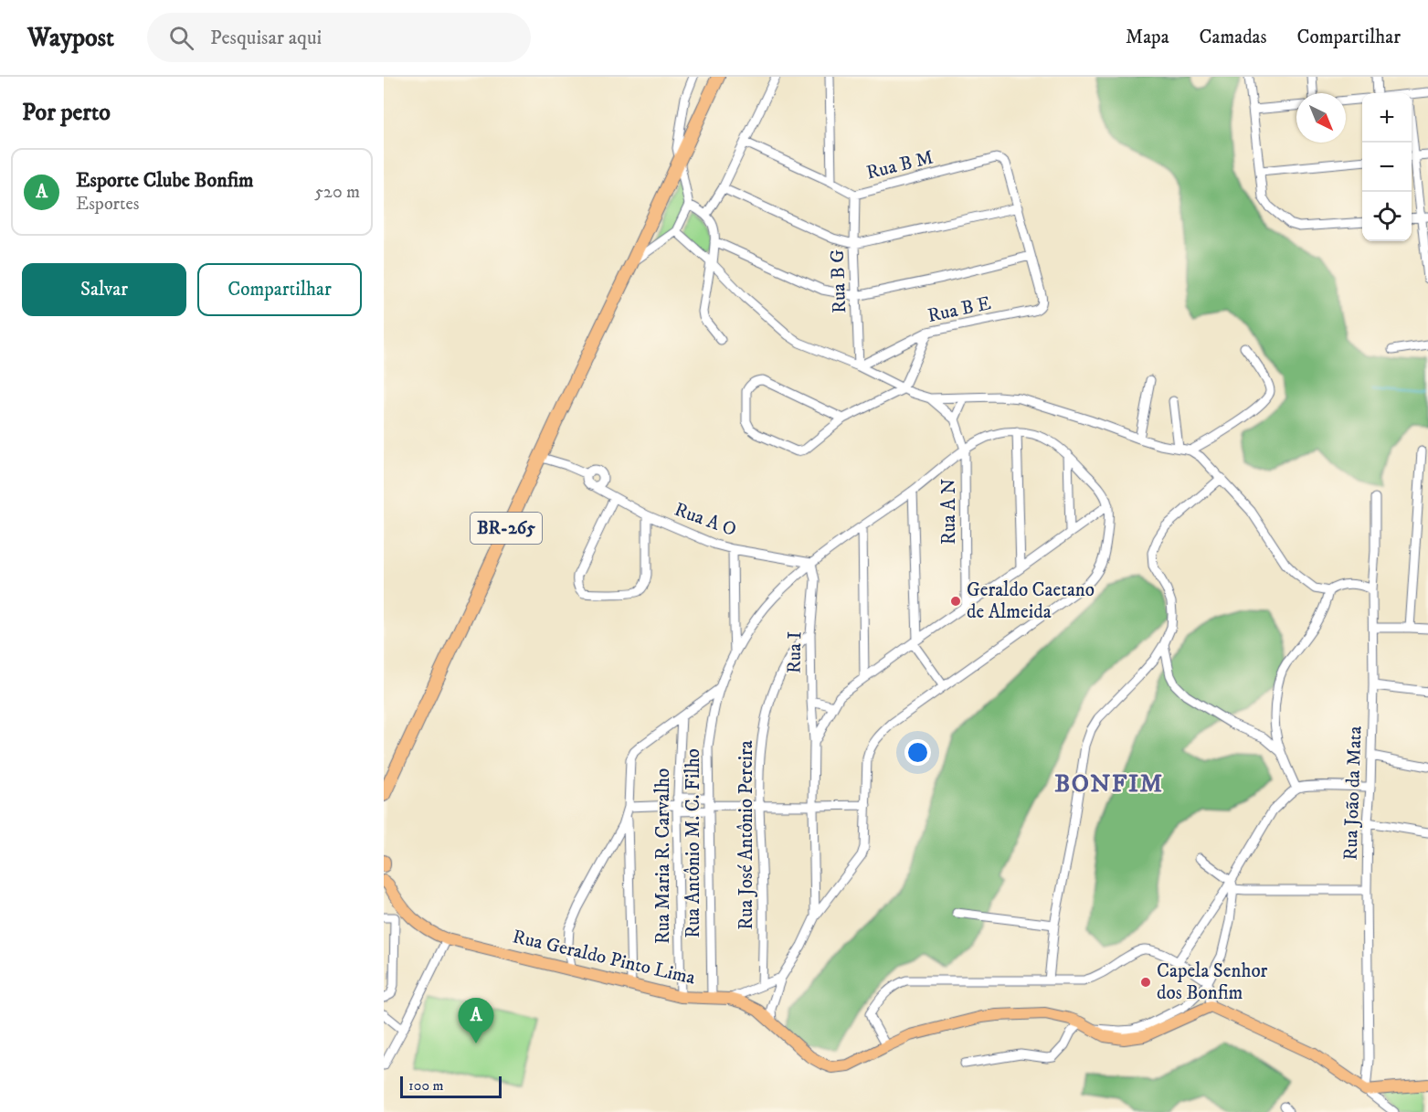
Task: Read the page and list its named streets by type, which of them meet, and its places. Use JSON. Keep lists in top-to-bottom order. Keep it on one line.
{"streets":{"highway":["BR-265"],"main road":["Rua Geraldo Pinto Lima"],"street":["Rua B M","Rua B G","Rua B E","Rua A N","Rua A O","Rua I","Rua João da Mata","Rua José Antônio Pereira","Rua Antônio M. C. Filho","Rua Maria R. Carvalho"]},"crossings":[["Rua B M","Rua B G"],["Rua B G","Rua B E"],["Rua A N","Rua Antônio M. C. Filho"],["Rua A O","Rua I"],["Rua A O","Rua Antônio M. C. Filho"],["Rua I","Rua José Antônio Pereira"],["Rua I","Rua Antônio M. C. Filho"],["Rua Antônio M. C. Filho","Rua Geraldo Pinto Lima"],["Rua Maria R. Carvalho","Rua Geraldo Pinto Lima"]],"districts":["BONFIM"],"places":["Geraldo Caetano de Almeida","Capela Senhor dos Bonfim"],"scale_bar":"100 m","north":"bottom right","page":{"header":"Waypost","search":"Pesquisar aqui","nav":["Mapa","Camadas","Compartilhar"],"heading":"Por perto","map_buttons":["+","−"],"list":[{"mark":"A","name":"Esporte Clube Bonfim","note":"Esportes","value":"520 m"}],"buttons":["Salvar","Compartilhar"],"pins":"A","scale":"100 m"}}
